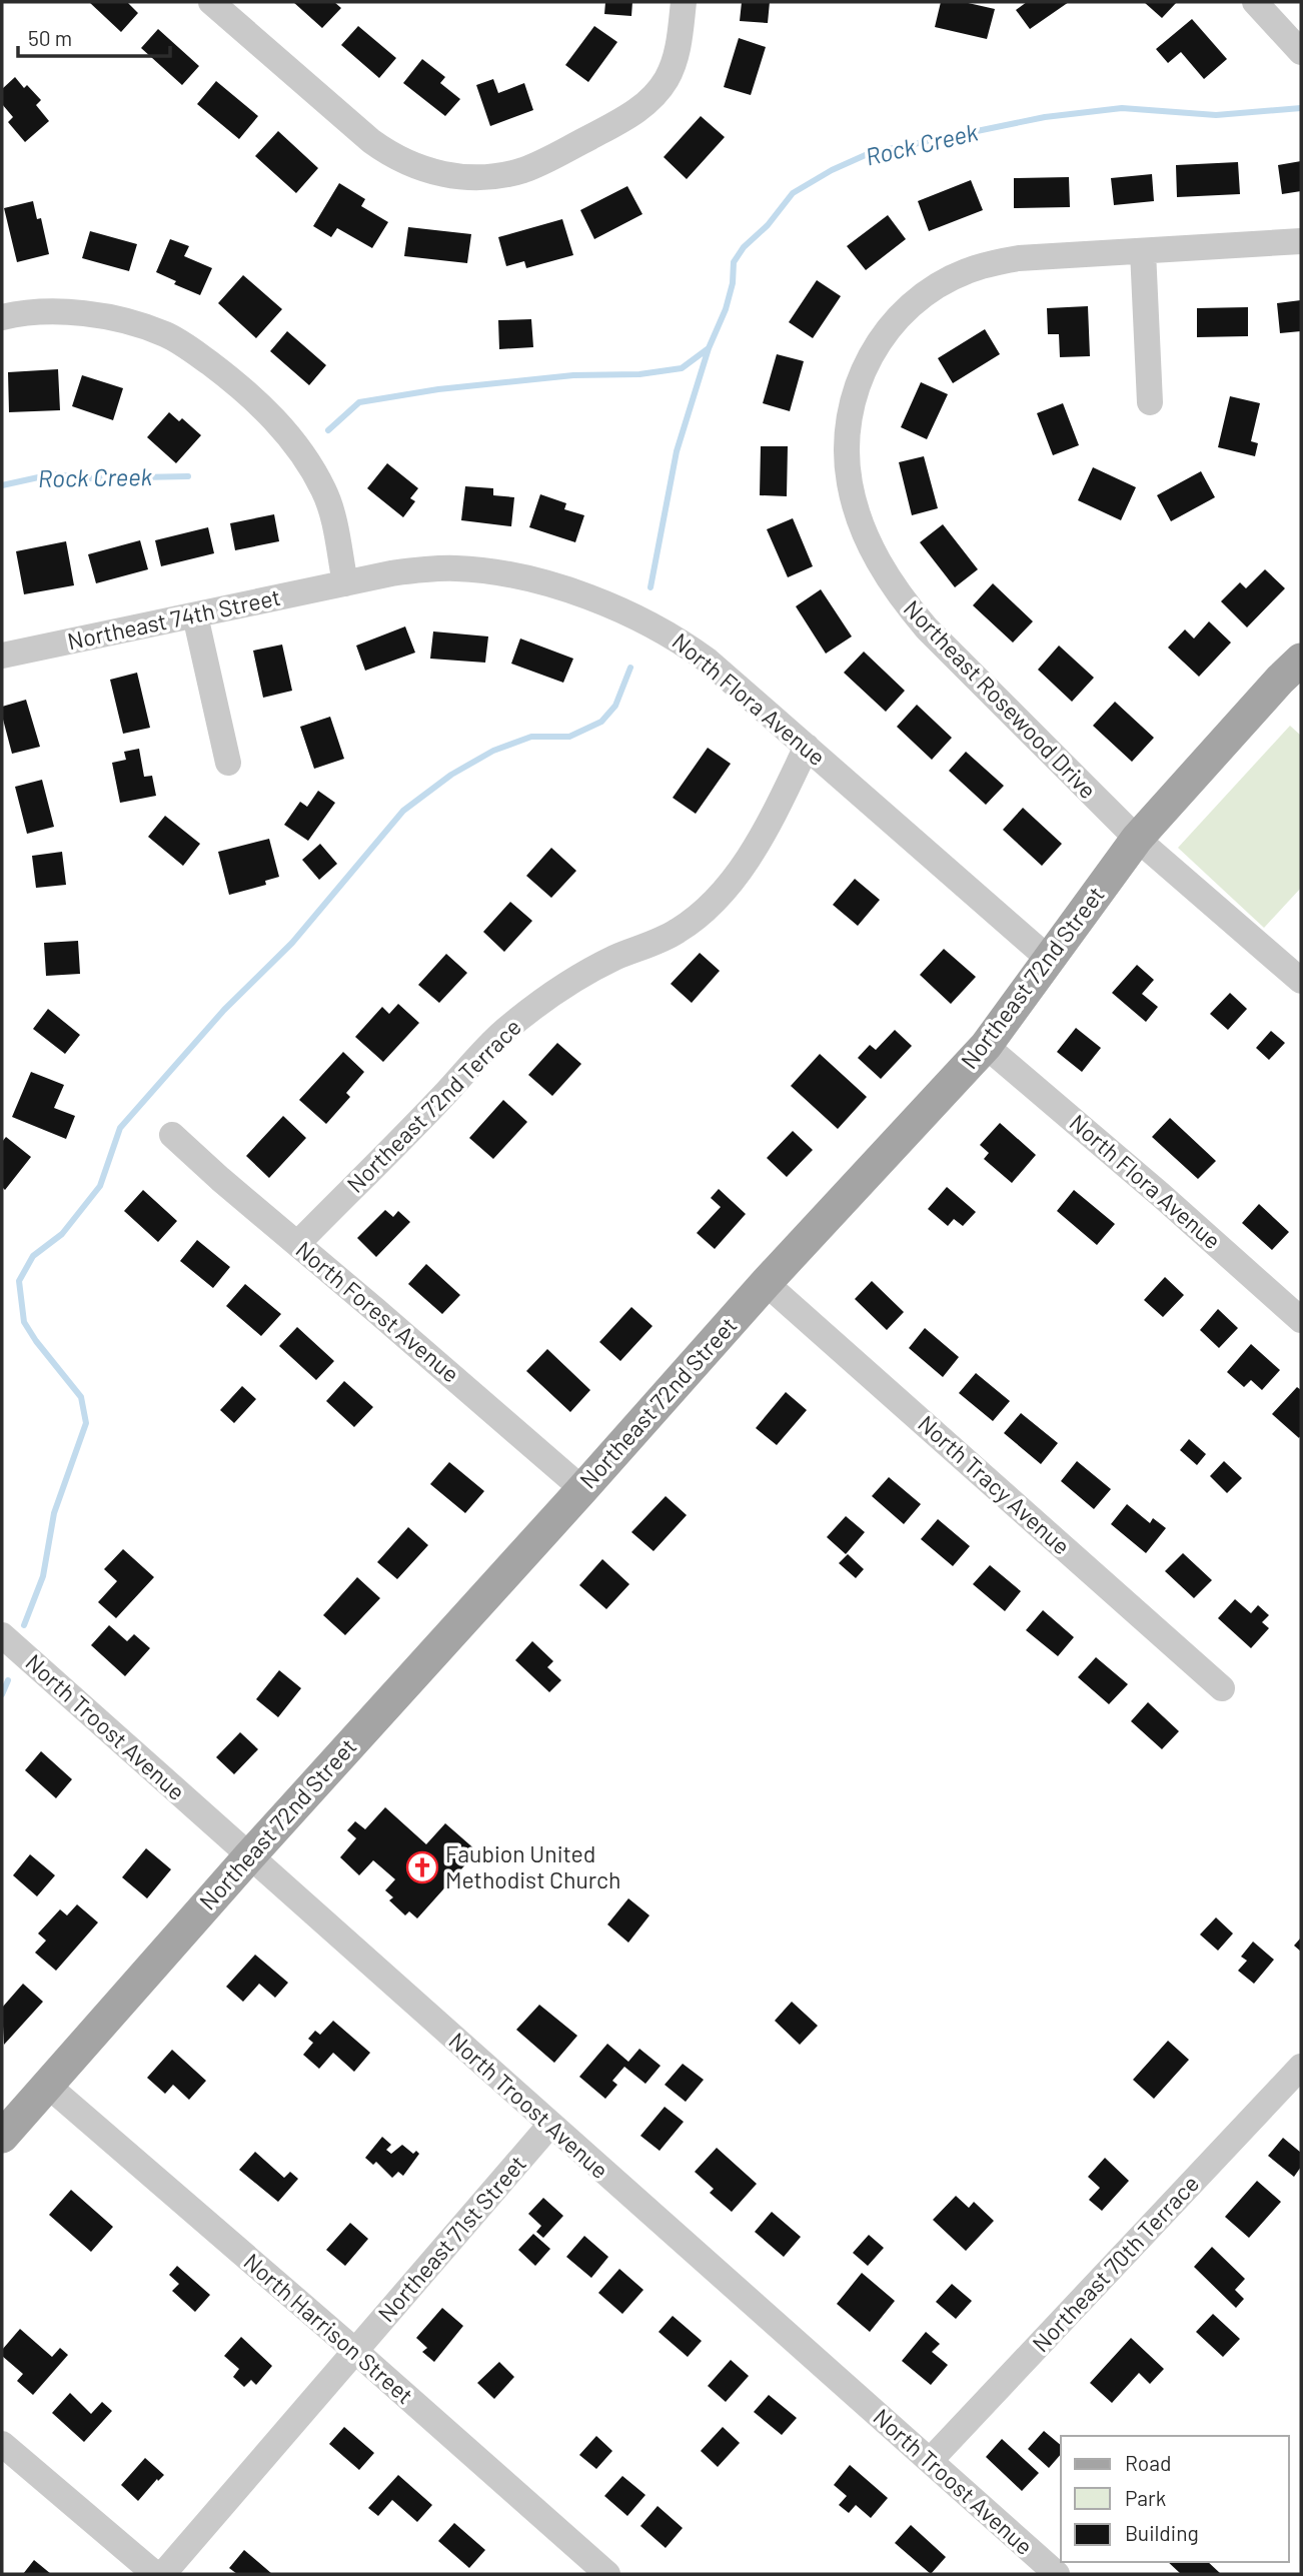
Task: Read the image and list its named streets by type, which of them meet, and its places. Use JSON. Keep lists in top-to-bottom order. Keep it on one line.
{"streets":{"main road":["Northeast 72nd Street"],"street":["Northeast 74th Street","North Flora Avenue","Northeast Rosewood Drive","Northeast 72nd Terrace","North Forest Avenue","North Tracy Avenue","North Troost Avenue","Northeast 71st Street","Northeast 70th Terrace","North Harrison Street"]},"crossings":[["Northeast 74th Street","North Flora Avenue"],["North Flora Avenue","Northeast 72nd Street"],["North Flora Avenue","Northeast 72nd Terrace"],["Northeast Rosewood Drive","Northeast 72nd Street"],["Northeast 72nd Street","North Forest Avenue"],["Northeast 72nd Street","North Tracy Avenue"],["Northeast 72nd Street","North Troost Avenue"],["Northeast 72nd Street","North Harrison Street"],["Northeast 72nd Terrace","North Forest Avenue"],["North Troost Avenue","Northeast 71st Street"],["North Troost Avenue","Northeast 70th Terrace"],["Northeast 71st Street","North Harrison Street"]],"water":["Rock Creek"],"places":{"church":["Faubion United Methodist Church"]},"legend":["Road","Park","Building"],"scale_bar":"50 m"}
